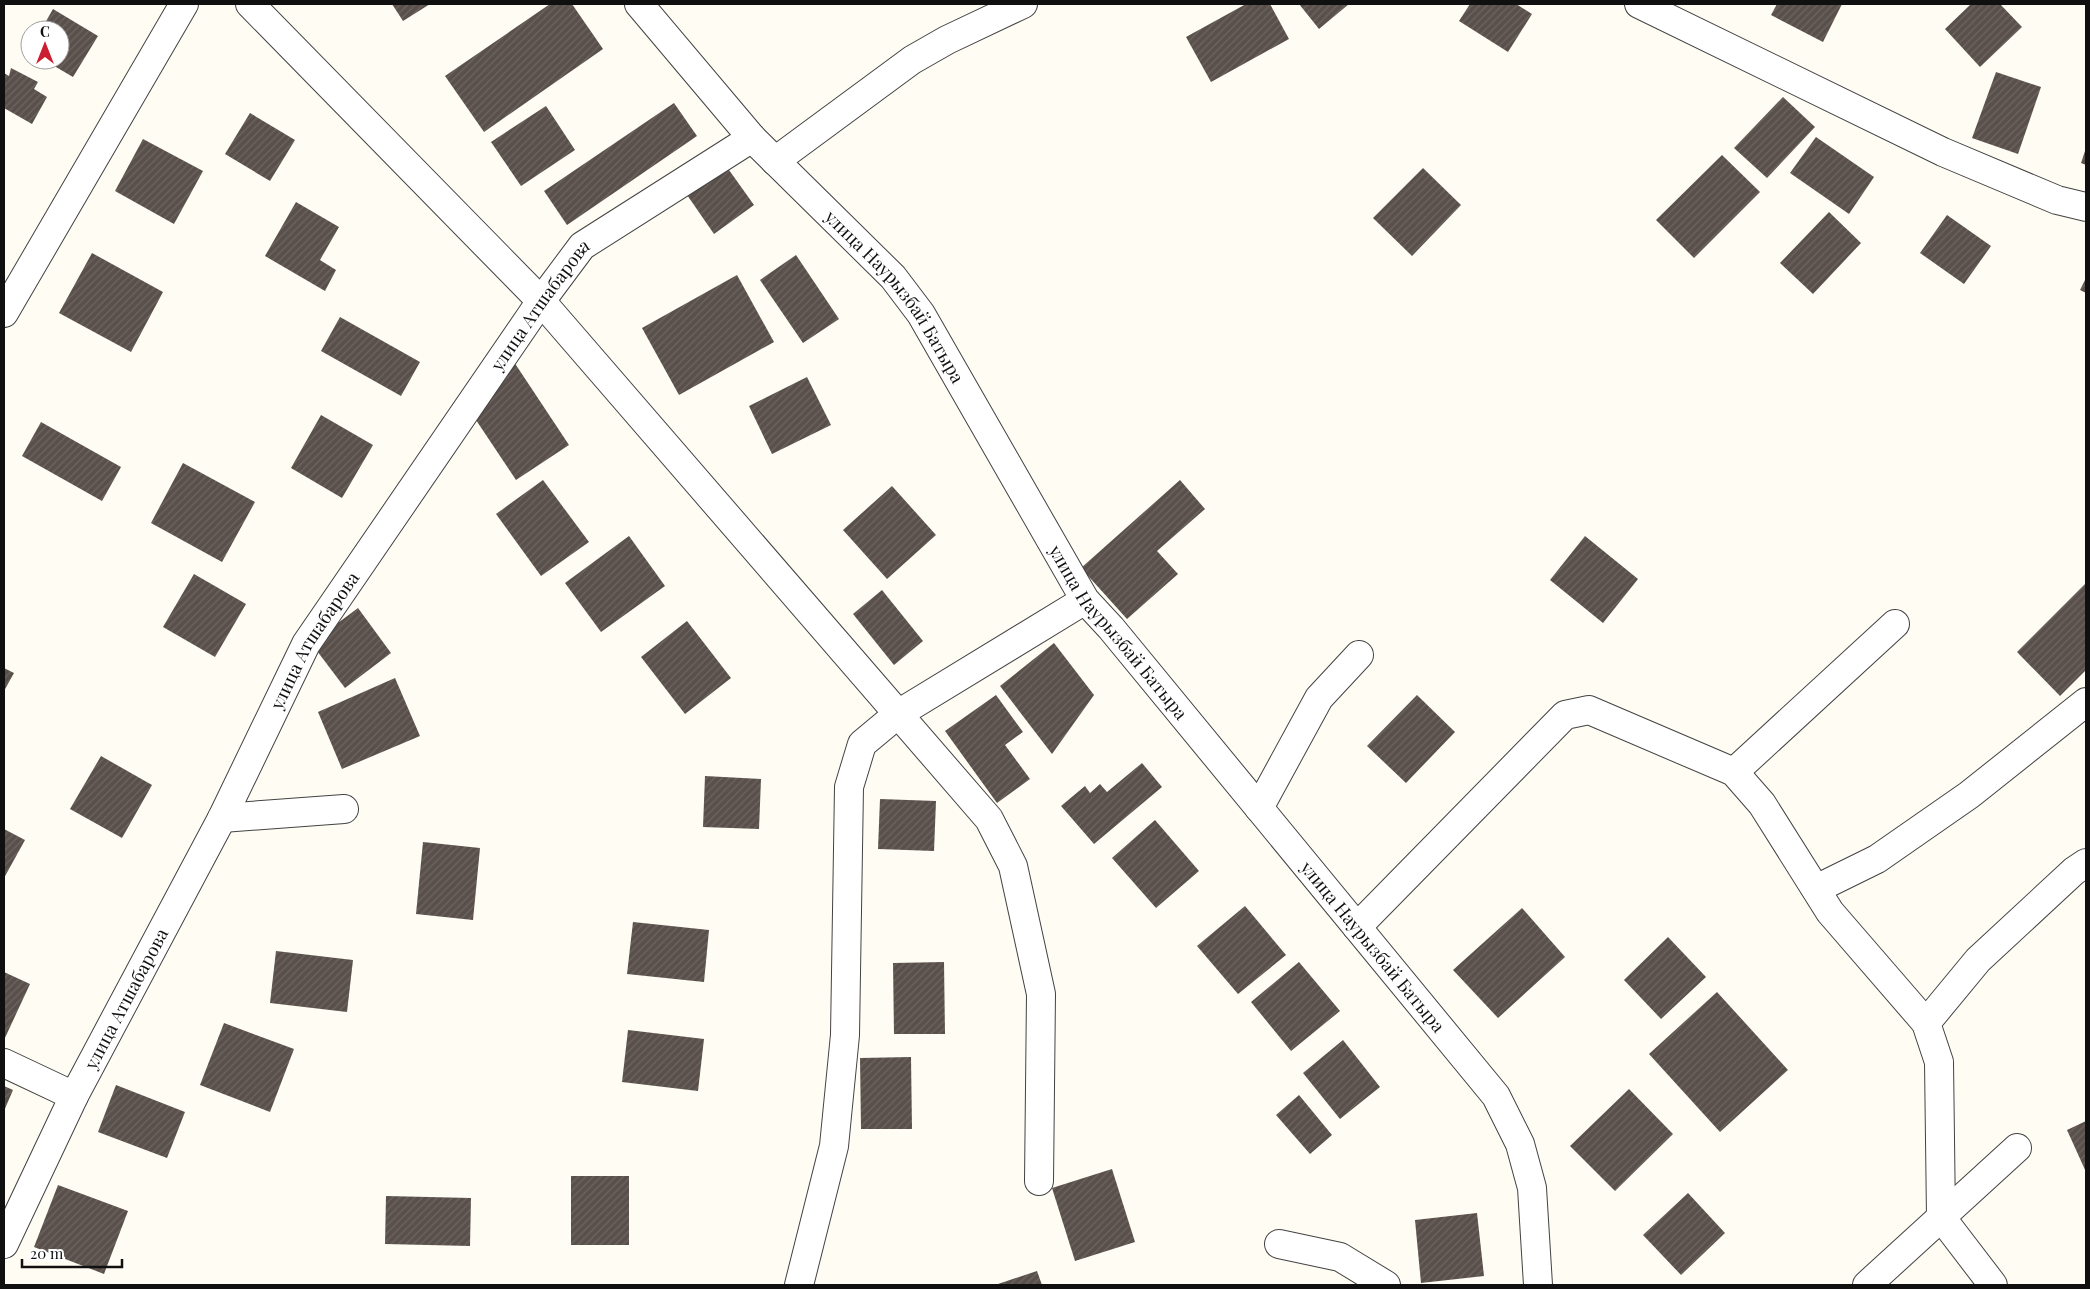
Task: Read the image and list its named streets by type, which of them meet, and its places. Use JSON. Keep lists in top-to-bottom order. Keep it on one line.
{"streets":{"street":["улица Наурызбай Батыра","улица Атшабарова"]},"crossings":[["улица Наурызбай Батыра","улица Атшабарова"]],"scale_bar":"20 m","north":"top"}
